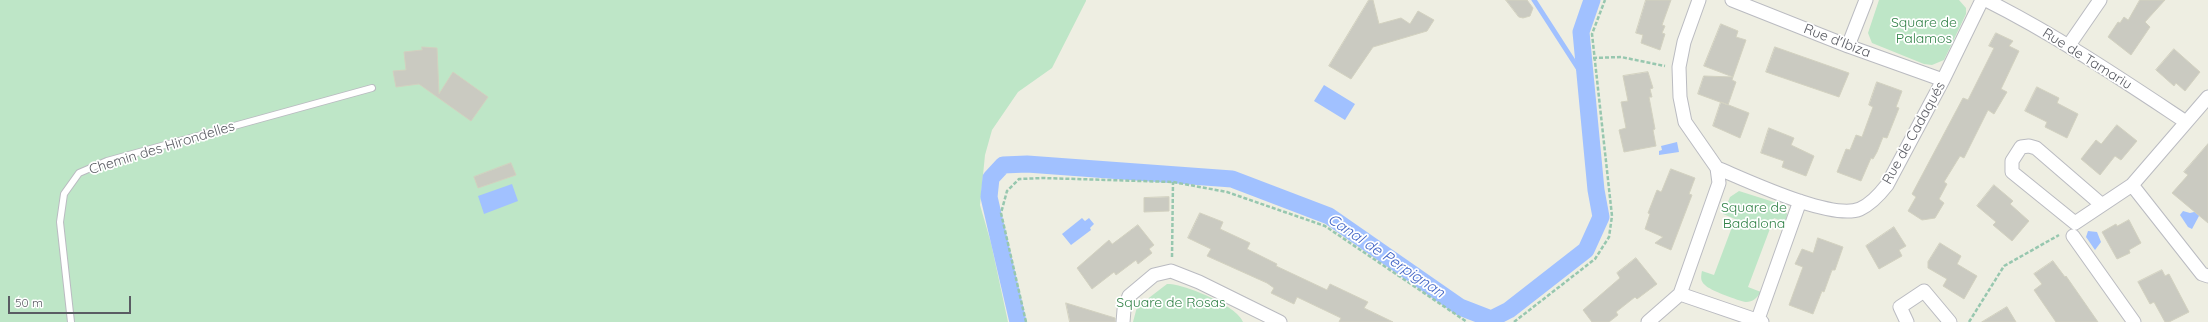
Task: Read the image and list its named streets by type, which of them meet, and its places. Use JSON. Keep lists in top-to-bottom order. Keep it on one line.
{"streets":{"street":["Rue d'Ibiza","Rue de Tamariu","Rue de Cadaqués"],"lane":["Chemin des Hirondelles"]},"crossings":[["Rue d'Ibiza","Rue de Cadaqués"]],"water":["Canal de Perpignan"],"parks":["Square de Palamos","Square de Badalona","Square de Rosas"],"scale_bar":"50 m"}
